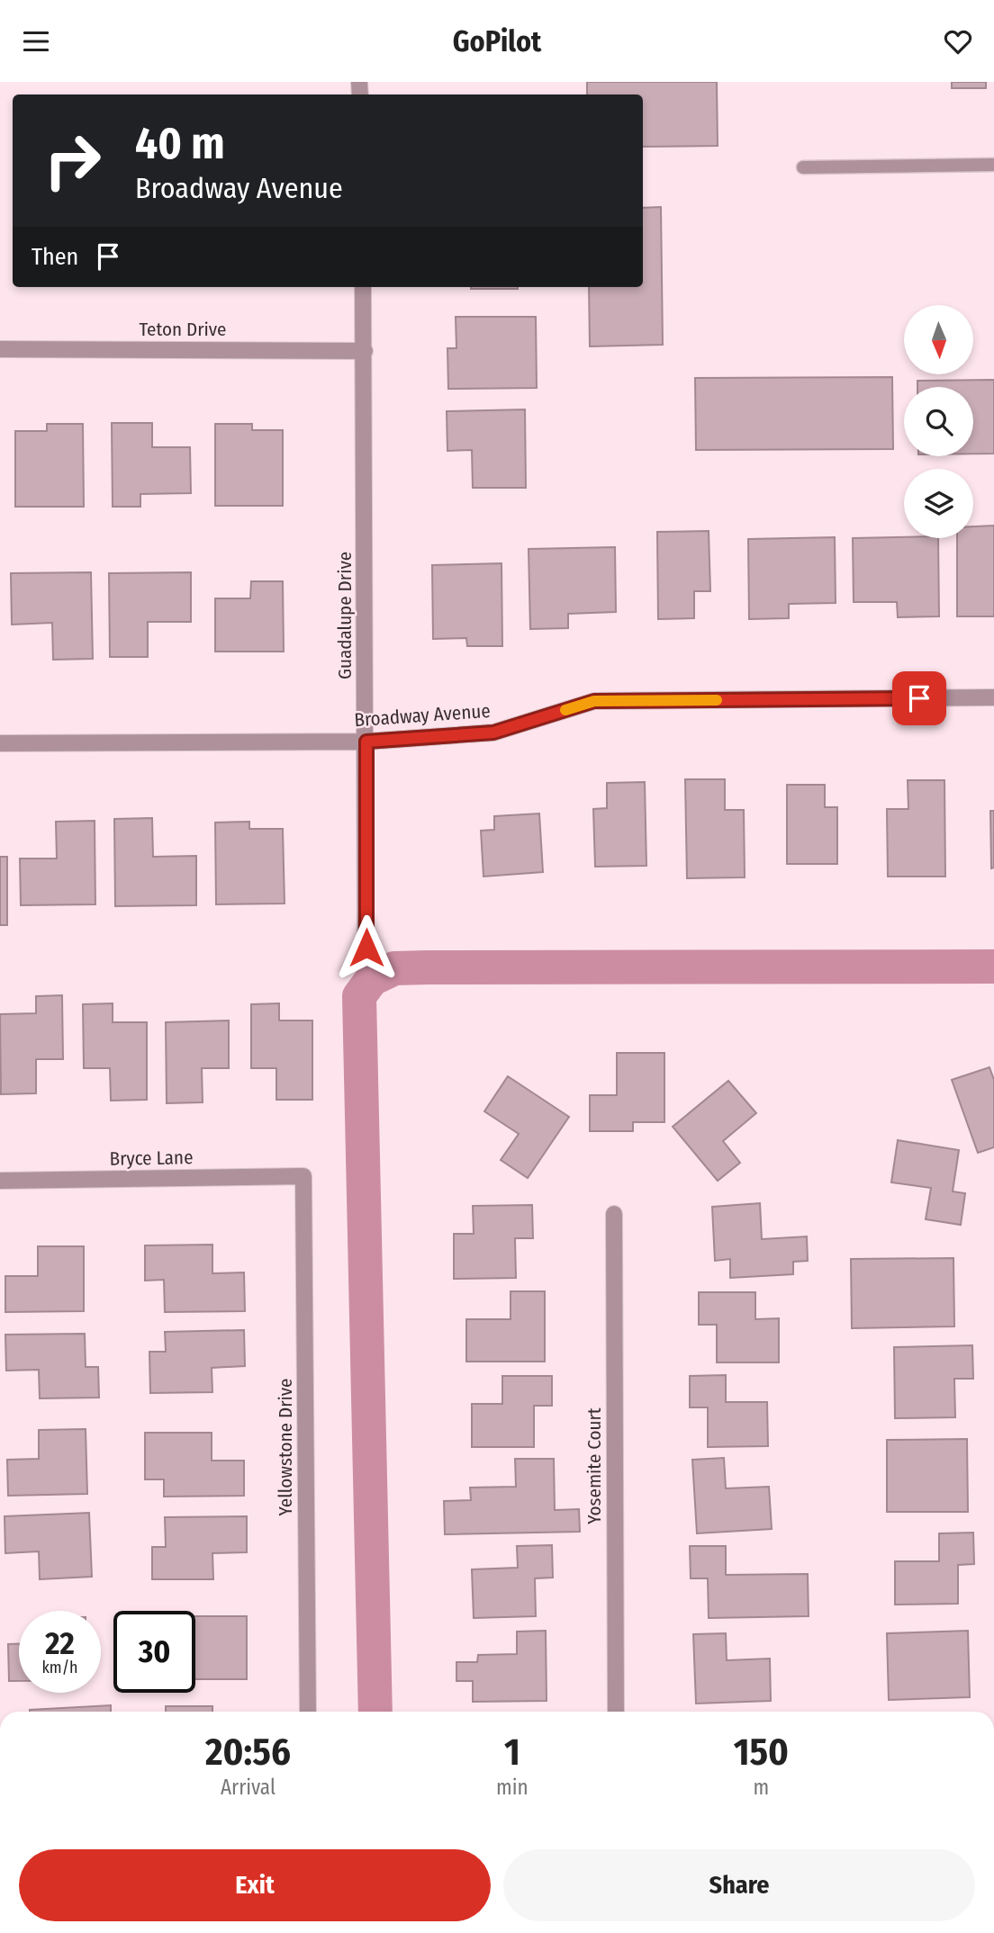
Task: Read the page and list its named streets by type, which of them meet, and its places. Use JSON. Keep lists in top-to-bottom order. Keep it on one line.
{"streets":{"street":["Teton Drive","Guadalupe Drive","Broadway Avenue","Bryce Lane","Yellowstone Drive","Yosemite Court"]},"crossings":[["Teton Drive","Guadalupe Drive"],["Guadalupe Drive","Broadway Avenue"],["Bryce Lane","Yellowstone Drive"]],"north":"bottom","page":{"header":"GoPilot","turn":["40 m","Broadway Avenue"],"then":"Then","speed":"22 km/h","limit":"30","eta":["20:56","Arrival","1","min","150","m"],"buttons":["Exit","Share"]}}
